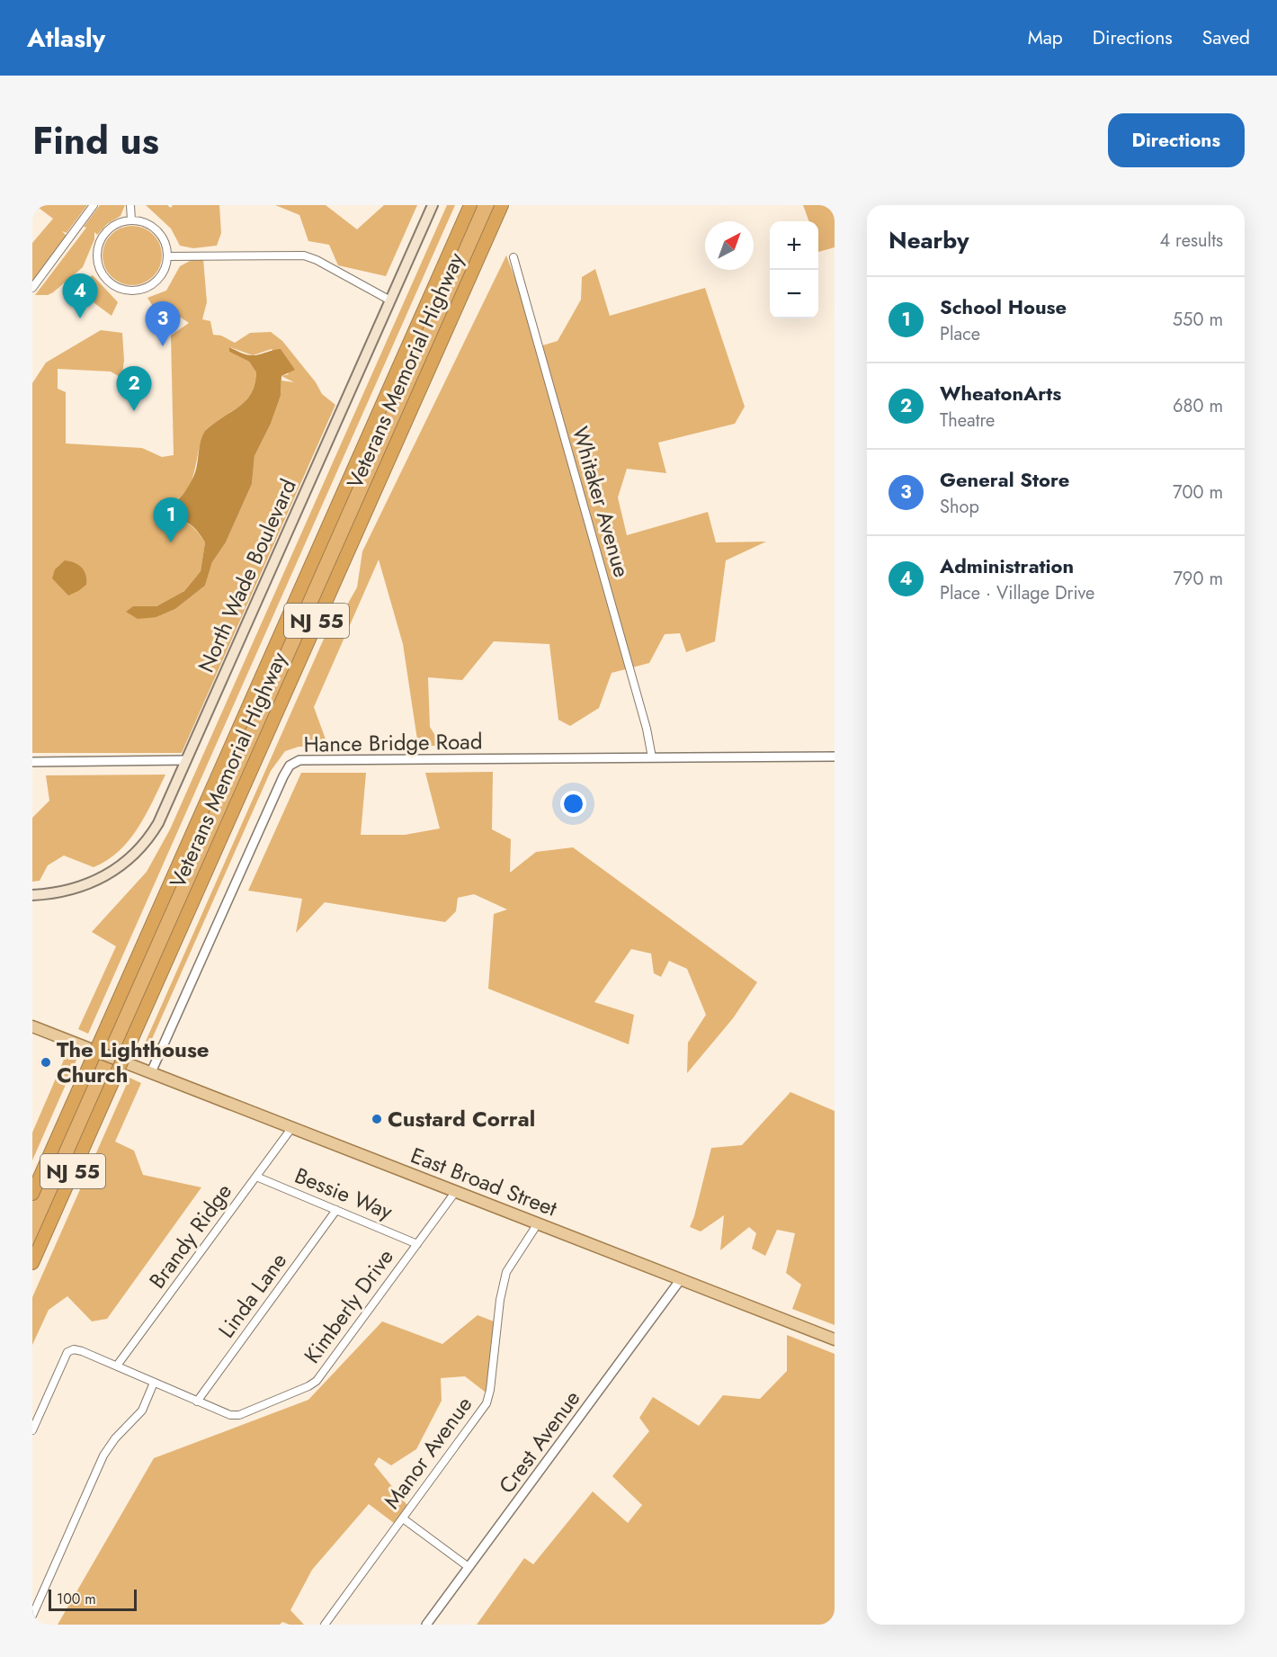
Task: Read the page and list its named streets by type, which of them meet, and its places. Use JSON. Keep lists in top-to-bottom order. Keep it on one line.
{"streets":{"highway":["Veterans Memorial Highway","NJ 55"],"main road":["North Wade Boulevard","East Broad Street"],"street":["Whitaker Avenue","Hance Bridge Road","Bessie Way","Brandy Ridge","Linda Lane","Kimberly Drive","Crest Avenue","Manor Avenue"]},"crossings":[["Whitaker Avenue","Hance Bridge Road"],["Hance Bridge Road","East Broad Street"],["East Broad Street","Brandy Ridge"],["East Broad Street","Kimberly Drive"],["East Broad Street","Crest Avenue"],["East Broad Street","Manor Avenue"],["Bessie Way","Brandy Ridge"],["Bessie Way","Linda Lane"],["Bessie Way","Kimberly Drive"],["Brandy Ridge","Kimberly Drive"],["Linda Lane","Kimberly Drive"]],"places":["The Lighthouse Church","Custard Corral"],"scale_bar":"100 m","north":"top right","page":{"header":"Atlasly","nav":["Map","Directions","Saved"],"title":"Find us","buttons":"Directions","heading":["Nearby","4 results"],"map_buttons":["+","−"],"pins":["4","3","2","1"],"list":[{"mark":"1","name":"School House","note":"Place","value":"550 m"},{"mark":"2","name":"WheatonArts","note":"Theatre","value":"680 m"},{"mark":"3","name":"General Store","note":"Shop","value":"700 m"},{"mark":"4","name":"Administration","note":"Place · Village Drive","value":"790 m"}],"scale":"100 m"}}
